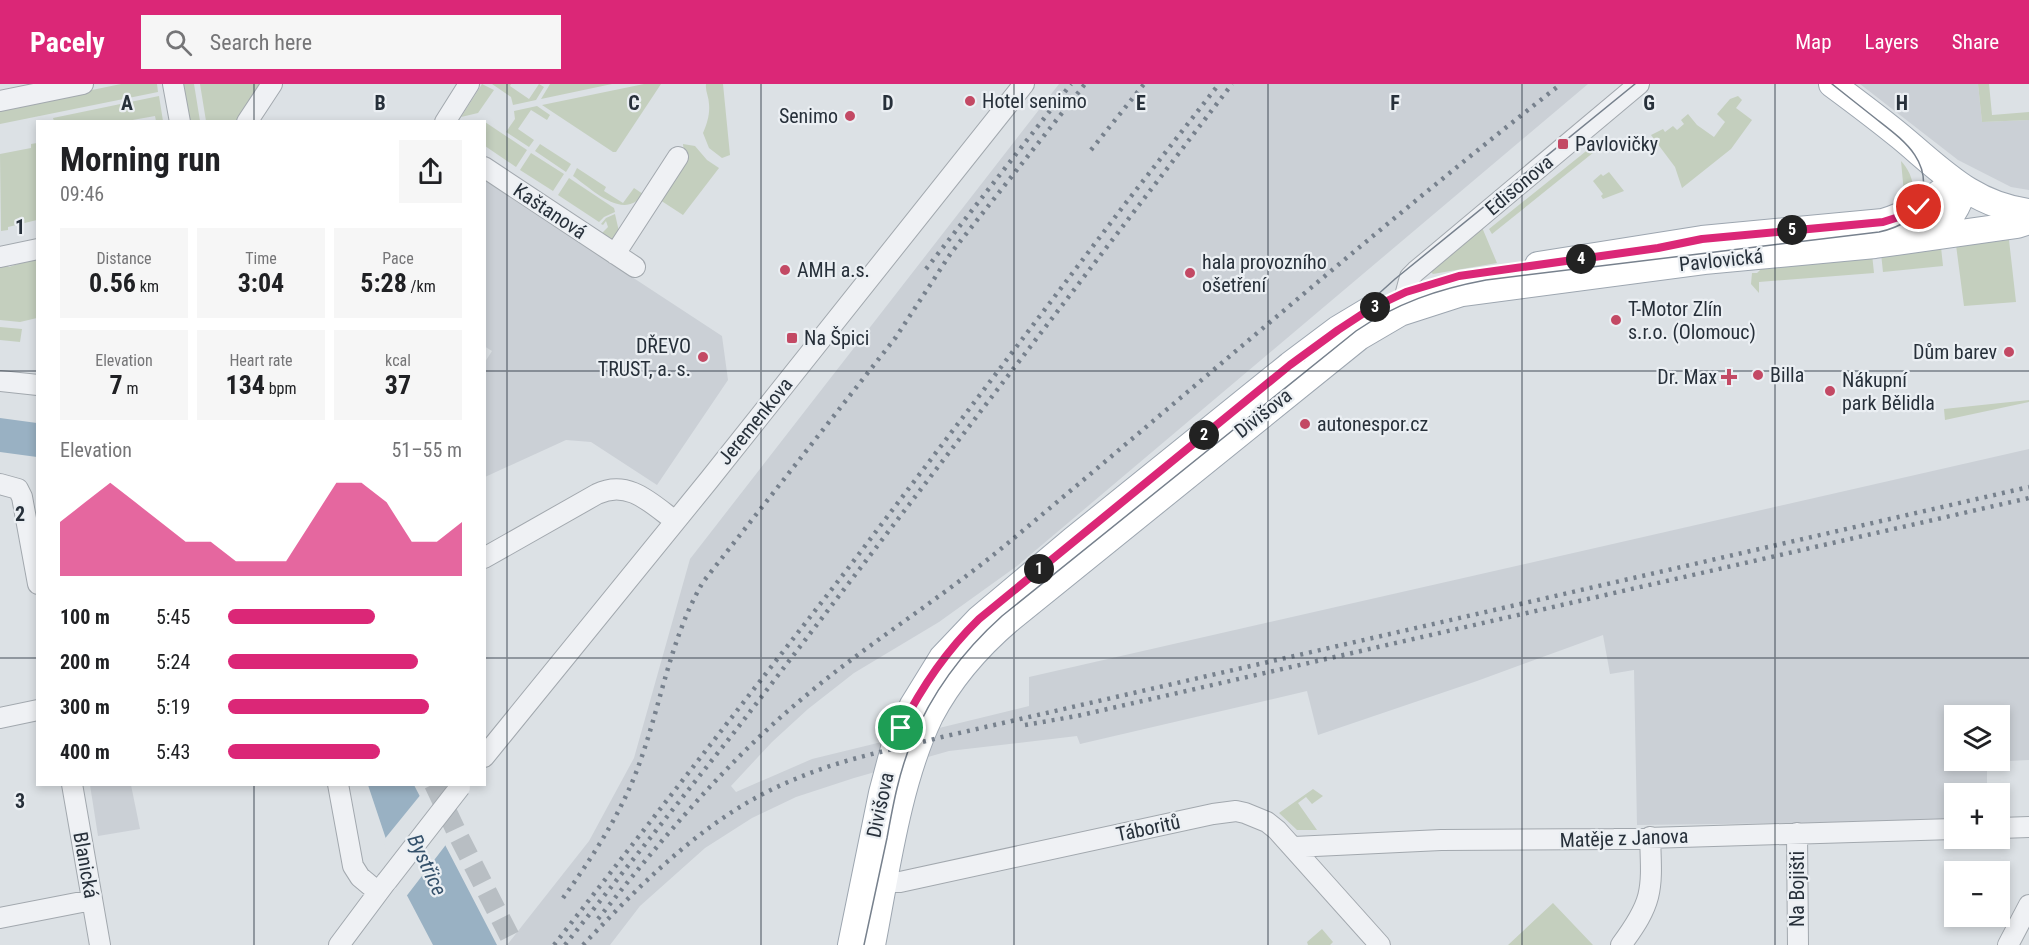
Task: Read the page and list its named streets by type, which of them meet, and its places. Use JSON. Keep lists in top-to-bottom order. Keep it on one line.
{"streets":{"main road":["Pavlovická","Divišova"],"street":["Edisonova","Kaštanová","Jeremenkova","Táboritů","Matěje z Janova","Blanická","Na Bojišti"]},"crossings":[["Edisonova","Pavlovická"],["Edisonova","Divišova"],["Pavlovická","Divišova"],["Divišova","Táboritů"],["Táboritů","Matěje z Janova"],["Matěje z Janova","Na Bojišti"]],"water":["Bystřice"],"places":{"other":["Hotel senimo","Senimo","AMH a.s.","hala provozního ošetření","T-Motor Zlín s.r.o. (Olomouc)","Dům barev","DŘEVO TRUST, a. s.","Billa","Nákupní park Bělidla","autonespor.cz"],"transit":["Pavlovičky","Na Špici"],"health":["Dr. Max"]},"page":{"header":"Pacely","search":"Search here","nav":["Map","Layers","Share"],"heading":["Morning run","09:46"],"pins":["5","4","3","2","1"],"stats":[["Distance","0.56 km"],["Time","3:04"],["Pace","5:28 /km"],["Elevation","7 m"],["Heart rate","134 bpm"],["kcal","37"]],"chart":["Elevation","51–55 m"],"list":[{"name":"100 m","note":"5:45"},{"name":"200 m","note":"5:24"},{"name":"300 m","note":"5:19"},{"name":"400 m","note":"5:43"}],"map_buttons":["+","−"]},"grid":{"columns":["A","B","C","D","E","F","G","H"],"rows":["1","2","3"]}}
